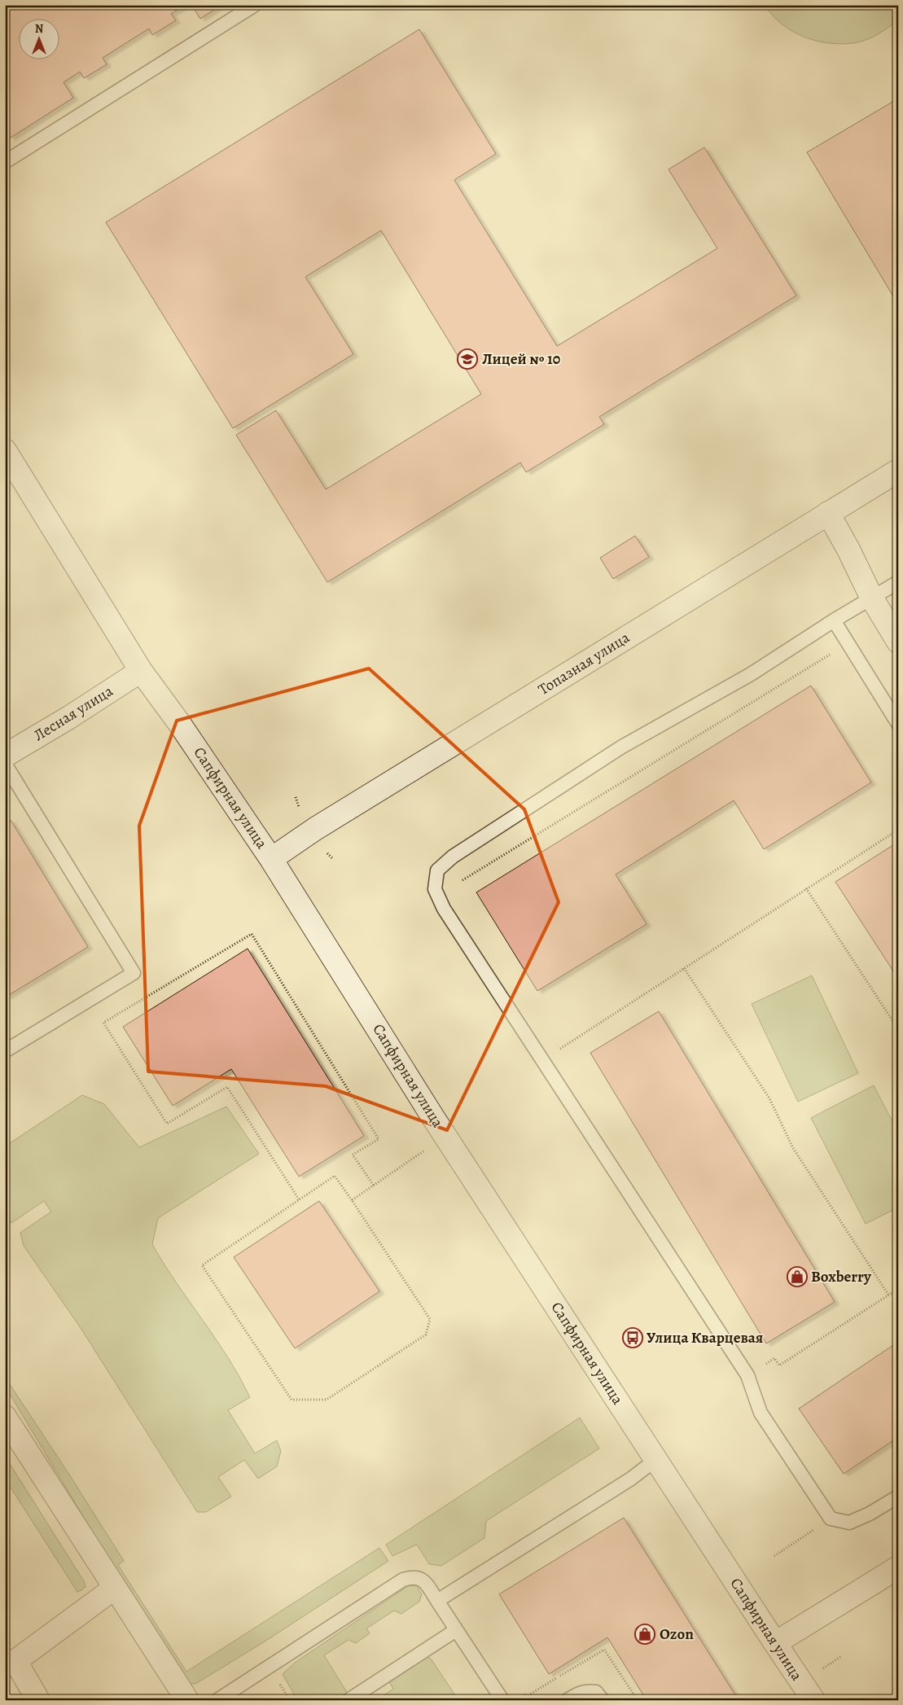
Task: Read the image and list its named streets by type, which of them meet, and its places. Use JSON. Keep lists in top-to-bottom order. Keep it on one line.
{"streets":{"street":["Топазная улица","Лесная улица","Сапфирная улица"]},"crossings":[["Топазная улица","Сапфирная улица"],["Лесная улица","Сапфирная улица"]],"places":{"school or university":["Лицей № 10"],"shop":["Boxberry","Ozon"],"bus stop":["Улица Кварцевая"]},"north":"top"}
